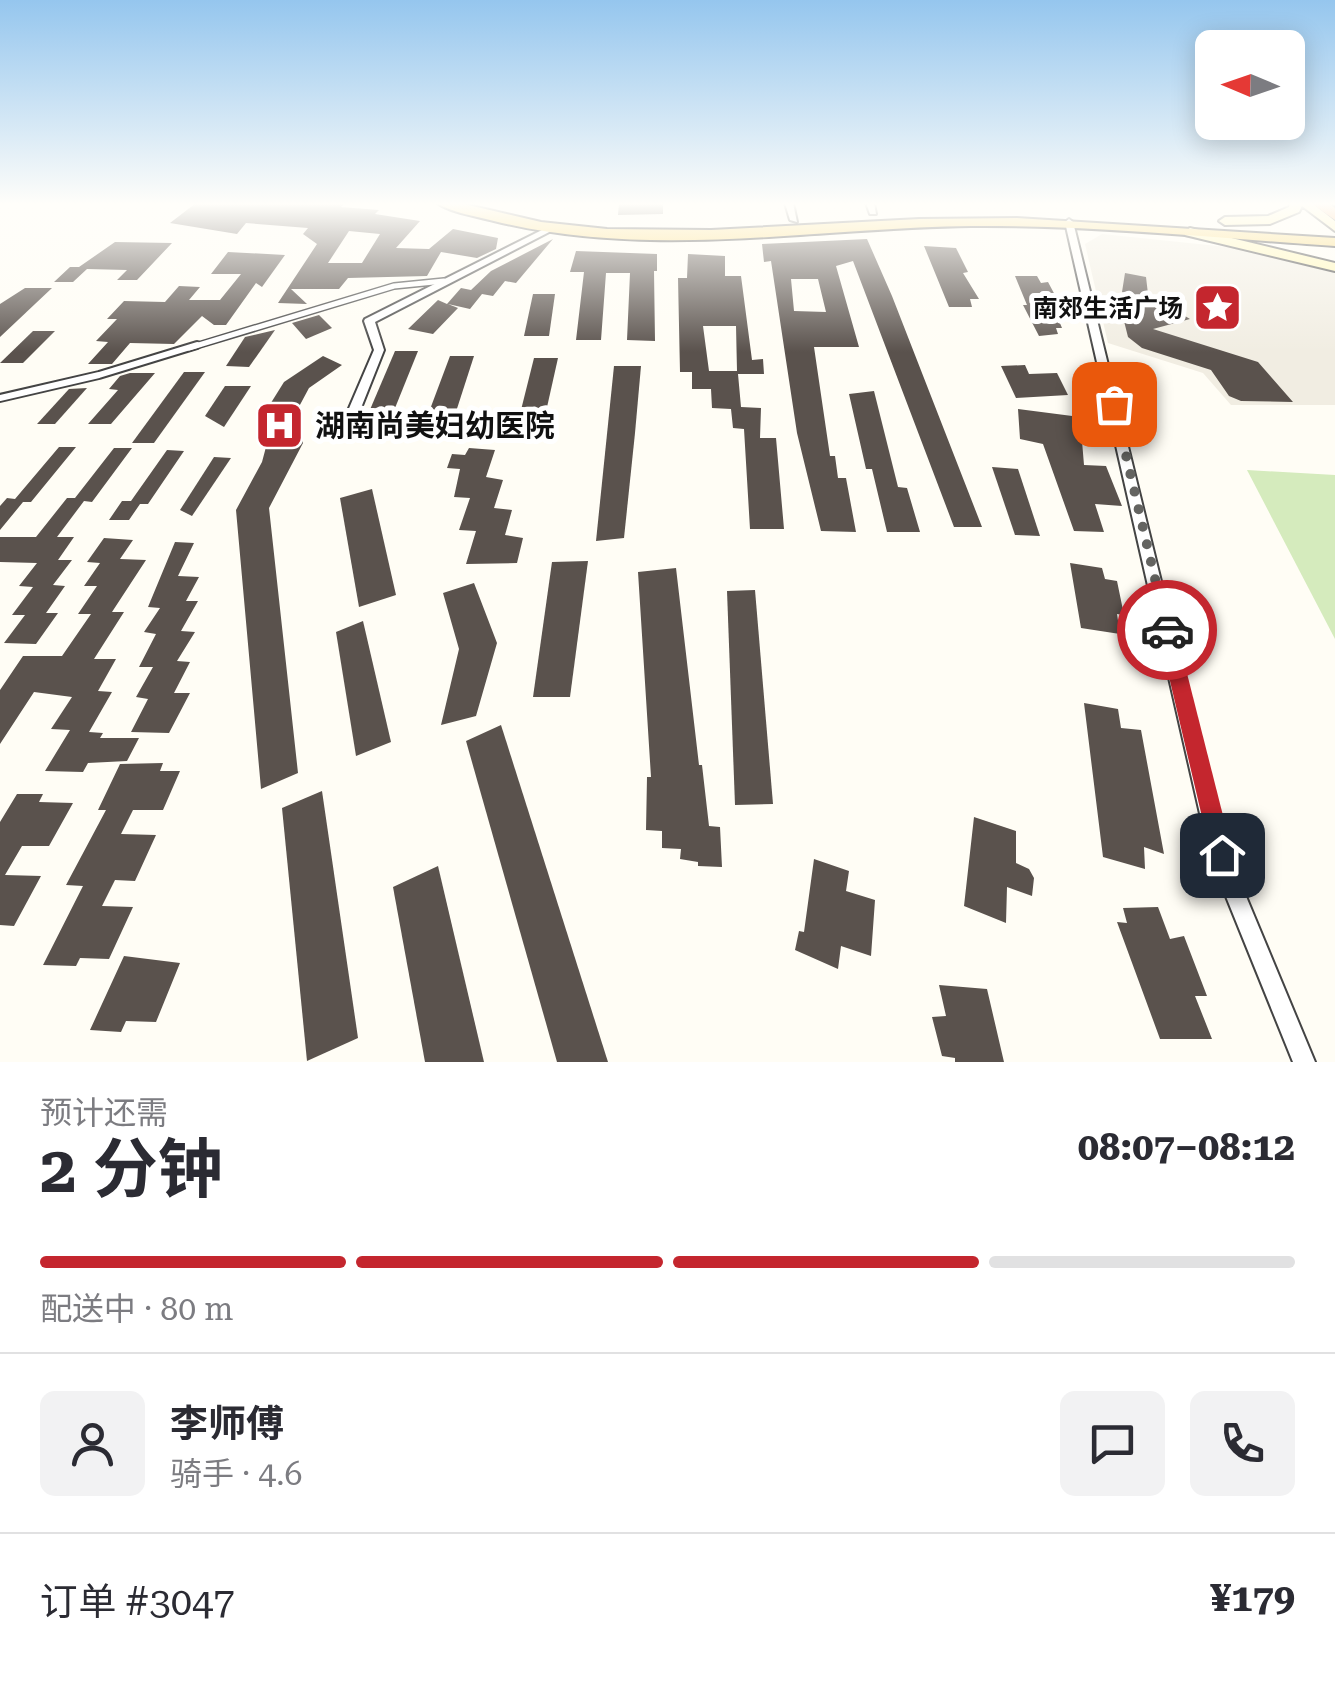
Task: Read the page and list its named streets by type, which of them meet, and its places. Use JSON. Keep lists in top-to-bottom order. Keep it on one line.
{"places":{"place":["南郊生活广场"],"hospital":["湖南尚美妇幼医院"]},"north":"left","page":{"heading":["2 分钟","预计还需","08:07–08:12"],"panel":["李师傅","骑手 · 4.6","订单 #3047","¥179"],"bar":"配送中 · 80 m"}}
